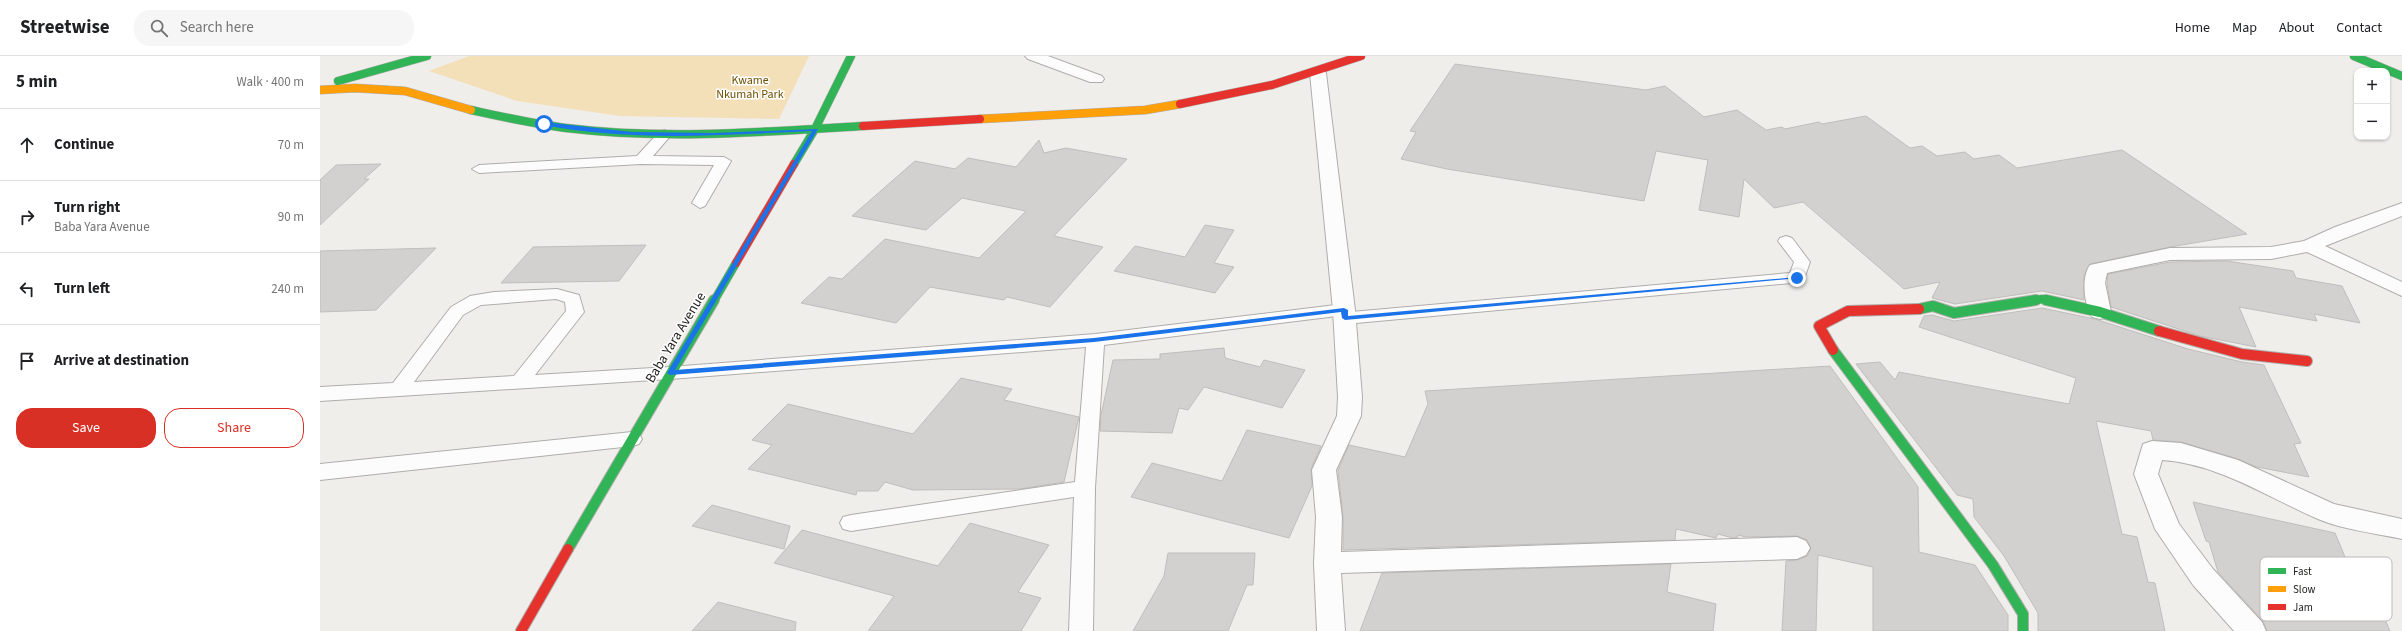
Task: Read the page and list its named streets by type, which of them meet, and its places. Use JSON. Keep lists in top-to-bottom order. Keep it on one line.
{"streets":{"street":["Baba Yara Avenue"]},"parks":["Kwame Nkumah Park"],"legend":["Fast","Slow","Jam"],"page":{"header":"Streetwise","search":"Search here","nav":["Home","Map","About","Contact"],"heading":["5 min","Walk · 400 m"],"map_buttons":["+","−"],"list":[["Continue","70 m"],["Turn right","Baba Yara Avenue","90 m"],["Turn left","240 m"],"Arrive at destination"],"buttons":["Save","Share"]}}
